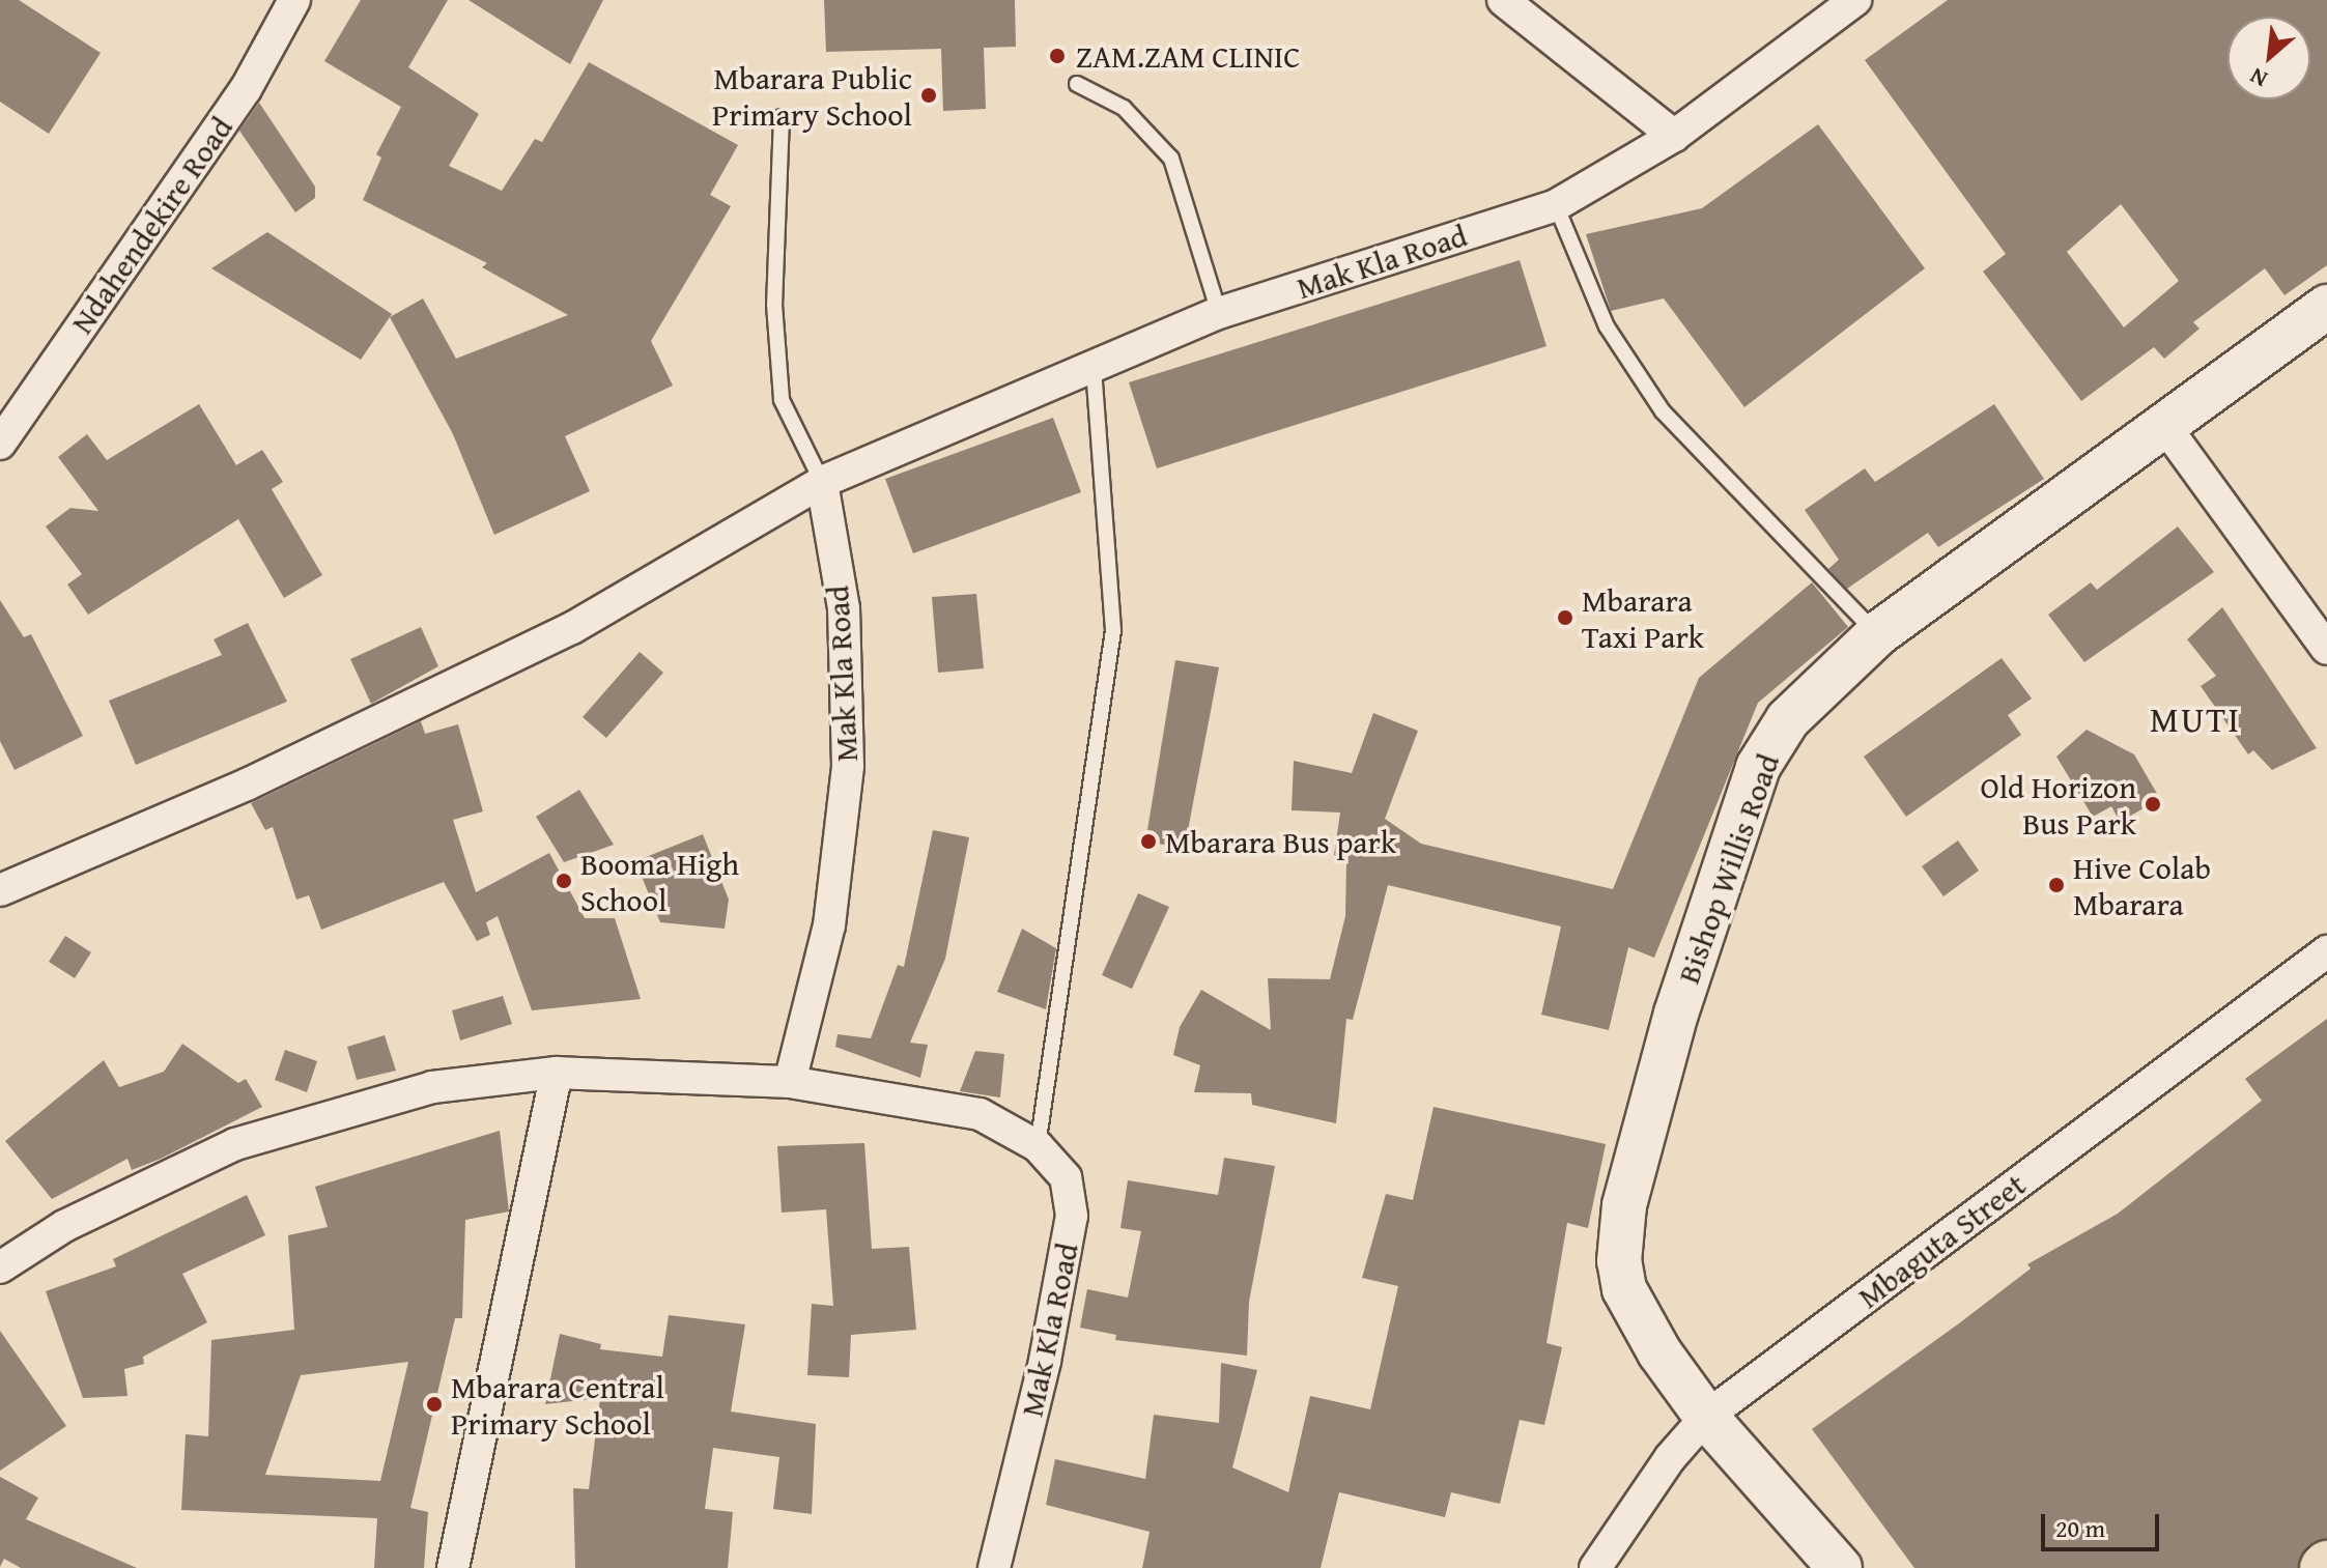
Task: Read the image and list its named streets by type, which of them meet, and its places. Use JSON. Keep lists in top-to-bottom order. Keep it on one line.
{"streets":{"main road":["Bishop Willis Road"],"street":["Ndahendekire Road","Mak Kla Road","Mbaguta Street"]},"crossings":[["Bishop Willis Road","Mbaguta Street"]],"districts":["MUTI"],"places":["ZAM.ZAM CLINIC","Mbarara Public Primary School","Mbarara Taxi Park","Old Horizon Bus Park","Mbarara Bus park","Booma High School","Hive Colab Mbarara","Mbarara Central Primary School"],"scale_bar":"20 m","north":"bottom left"}
